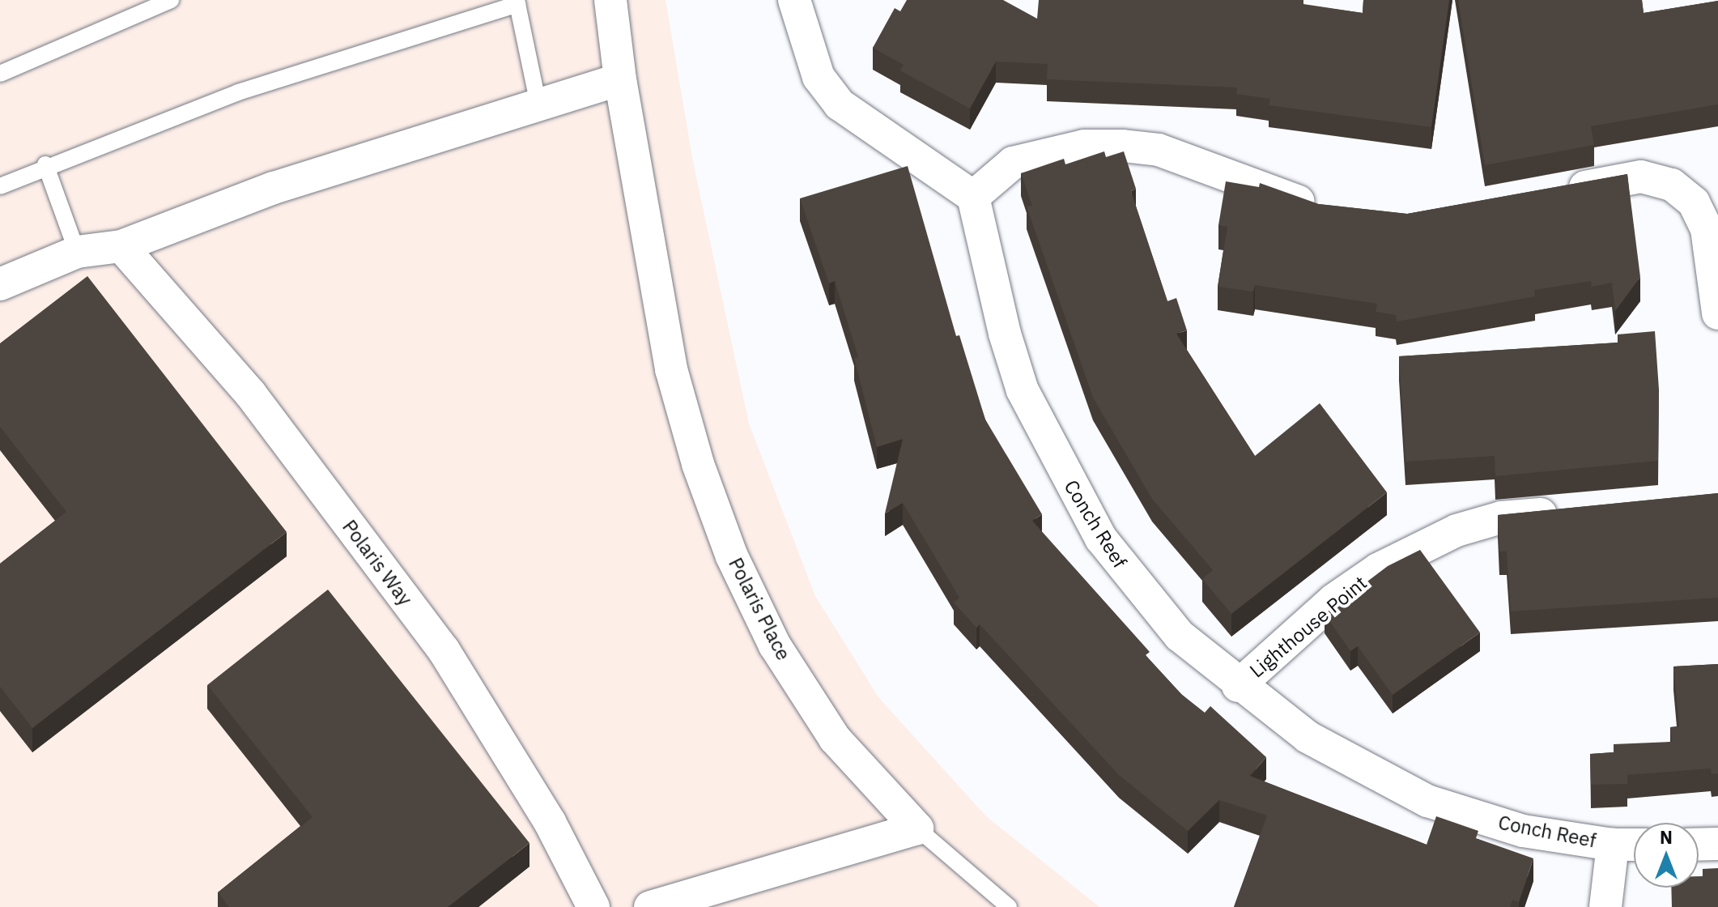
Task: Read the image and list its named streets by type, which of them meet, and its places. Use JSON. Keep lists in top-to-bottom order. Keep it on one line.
{"streets":{"street":["Conch Reef","Polaris Way","Polaris Place","Lighthouse Point"]},"crossings":[["Conch Reef","Lighthouse Point"]],"north":"top"}
